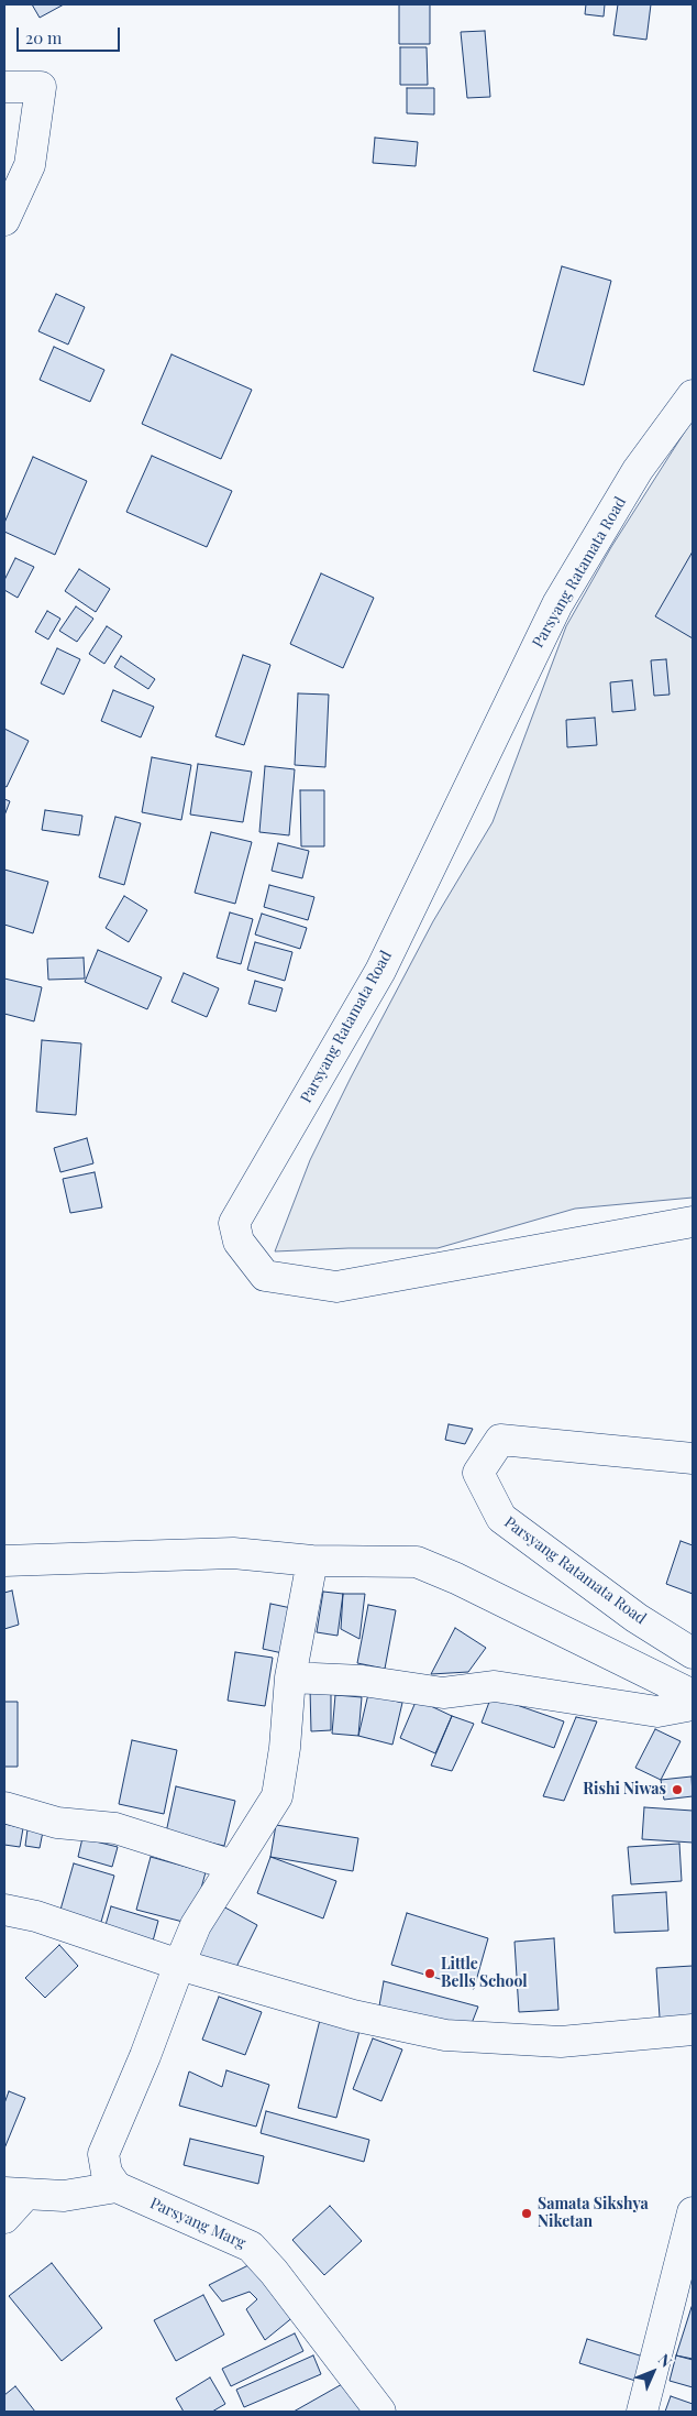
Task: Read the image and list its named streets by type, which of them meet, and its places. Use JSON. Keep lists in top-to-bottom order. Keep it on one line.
{"streets":{"street":["Parsyang Ratamata Road","Parsyang Marg"]},"places":["Rishi Niwas","Little Bells School","Samata Sikshya Niketan"],"scale_bar":"20 m","north":"top right"}
